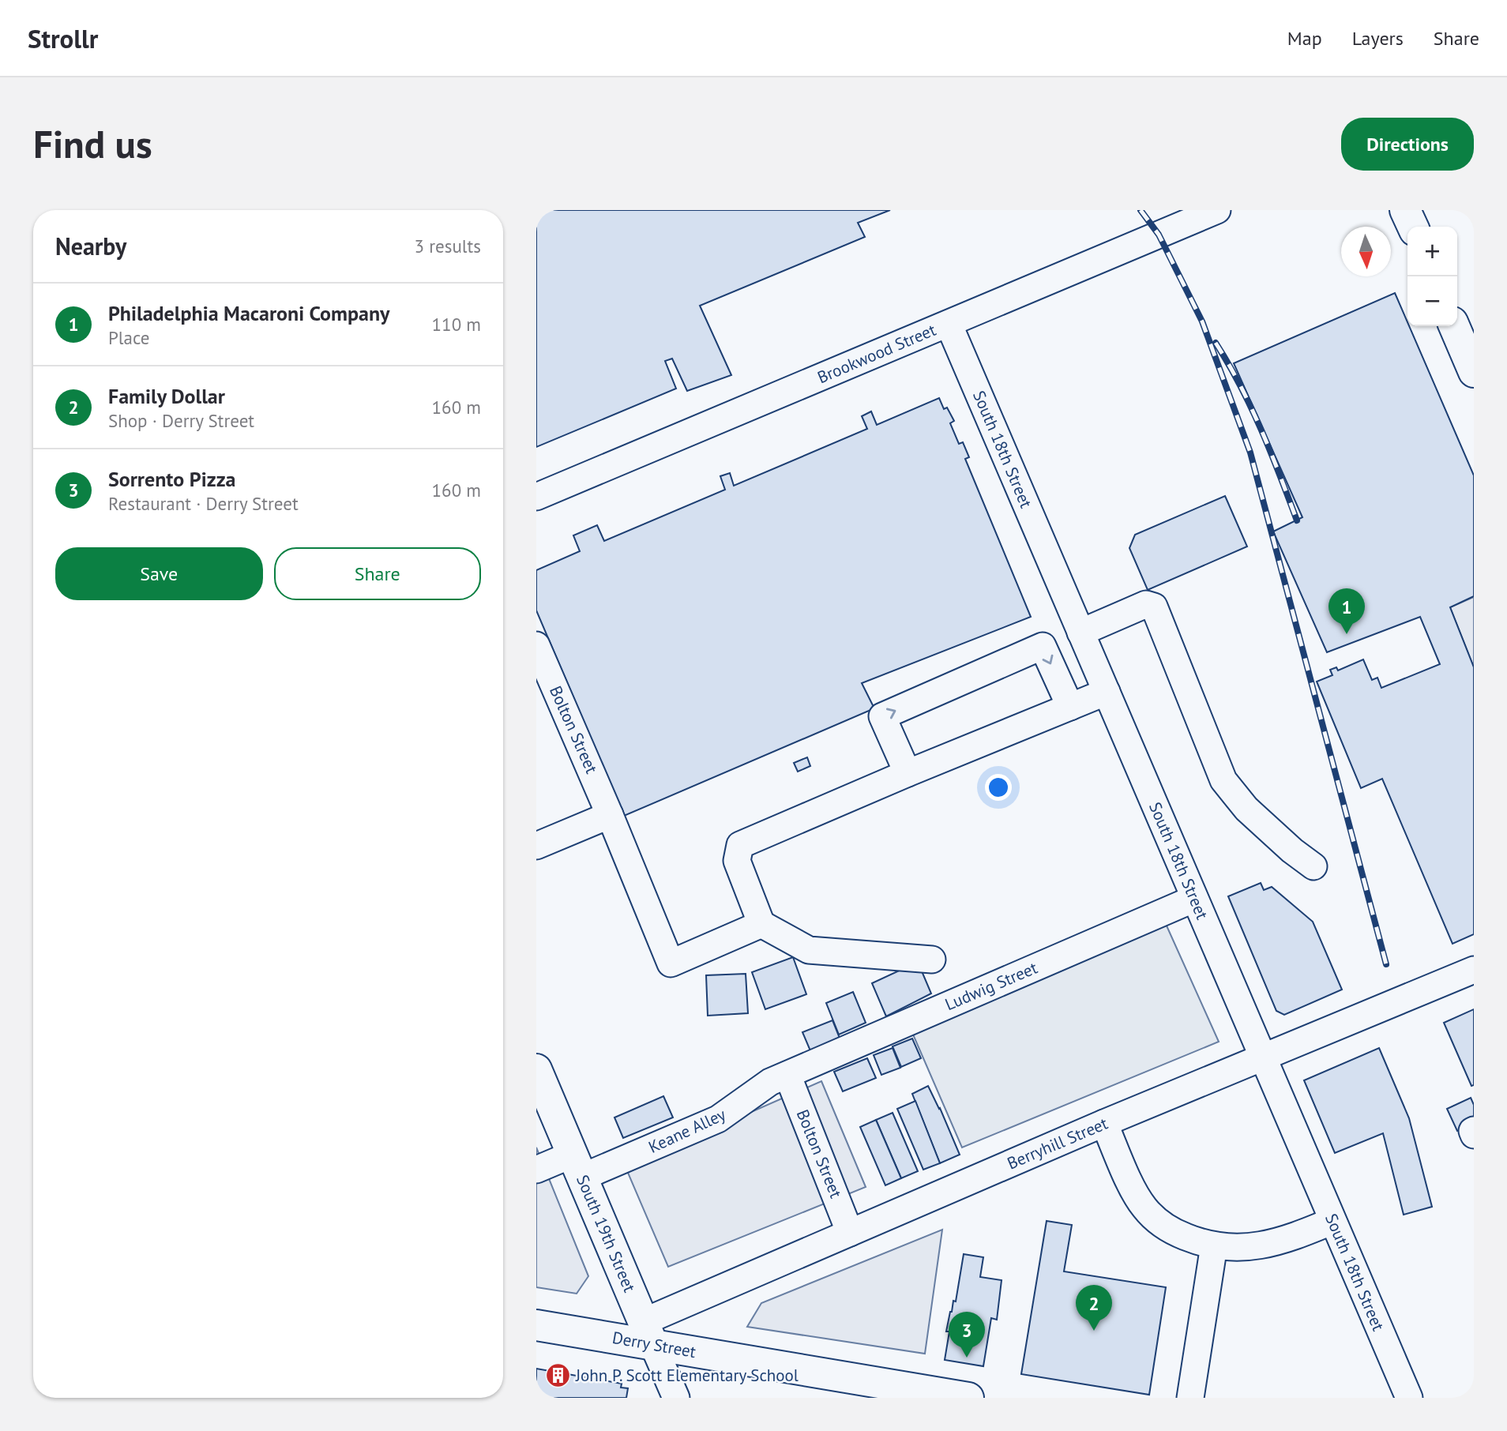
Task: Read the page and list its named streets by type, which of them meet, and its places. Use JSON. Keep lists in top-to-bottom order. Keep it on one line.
{"streets":{"main road":["South 19th Street","Derry Street"],"street":["Brookwood Street","South 18th Street","Bolton Street","Ludwig Street","Keane Alley","Berryhill Street"]},"crossings":[["Brookwood Street","South 18th Street"],["South 18th Street","Ludwig Street"],["South 18th Street","Berryhill Street"],["Bolton Street","Ludwig Street"],["Bolton Street","Keane Alley"],["Bolton Street","Berryhill Street"],["Ludwig Street","Keane Alley"],["Keane Alley","South 19th Street"],["Berryhill Street","South 19th Street"],["Berryhill Street","Derry Street"],["South 19th Street","Derry Street"]],"places":{"building":["John P. Scott Elementary School"]},"north":"bottom","page":{"header":"Strollr","nav":["Map","Layers","Share"],"buttons":["Directions",["Save","Share"]],"title":"Find us","heading":["Nearby","3 results"],"map_buttons":["+","−"],"list":[{"mark":"1","name":"Philadelphia Macaroni Company","note":"Place","value":"110 m"},{"mark":"2","name":"Family Dollar","note":"Shop · Derry Street","value":"160 m"},{"mark":"3","name":"Sorrento Pizza","note":"Restaurant · Derry Street","value":"160 m"}],"pins":["1","2","3"]}}
